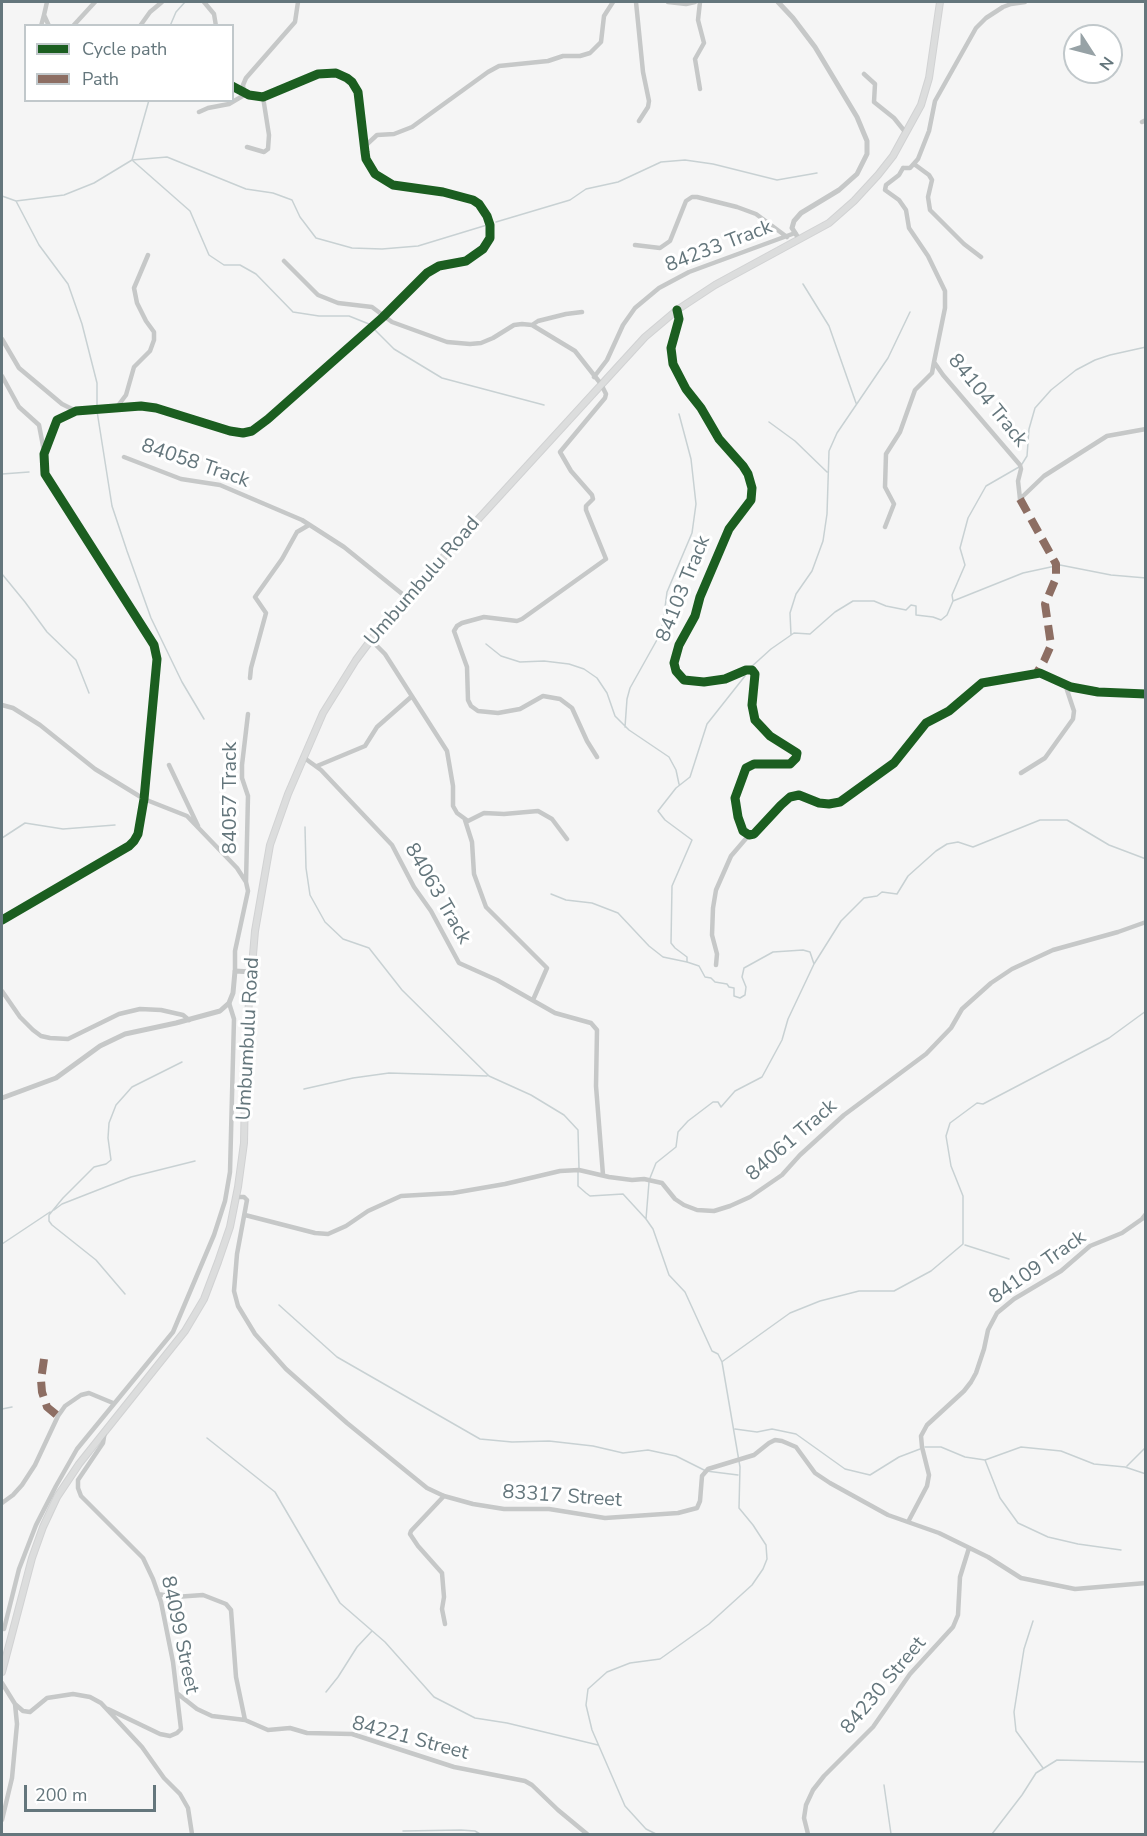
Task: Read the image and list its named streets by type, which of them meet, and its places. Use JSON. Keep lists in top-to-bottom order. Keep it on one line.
{"streets":{"main road":["Umbumbulu Road"],"street":["84233 Track","84104 Track","84058 Track","84103 Track","84057 Track","84063 Track","84061 Track","84109 Track","83317 Street","84099 Street","84230 Street","84221 Street"]},"crossings":[["84233 Track","Umbumbulu Road"],["84058 Track","Umbumbulu Road"],["Umbumbulu Road","84103 Track"],["Umbumbulu Road","84063 Track"],["Umbumbulu Road","84099 Street"],["84063 Track","84061 Track"],["84061 Track","83317 Street"],["84109 Track","83317 Street"],["83317 Street","84230 Street"],["84099 Street","84221 Street"]],"legend":["Cycle path","Path"],"scale_bar":"200 m","north":"bottom right"}
